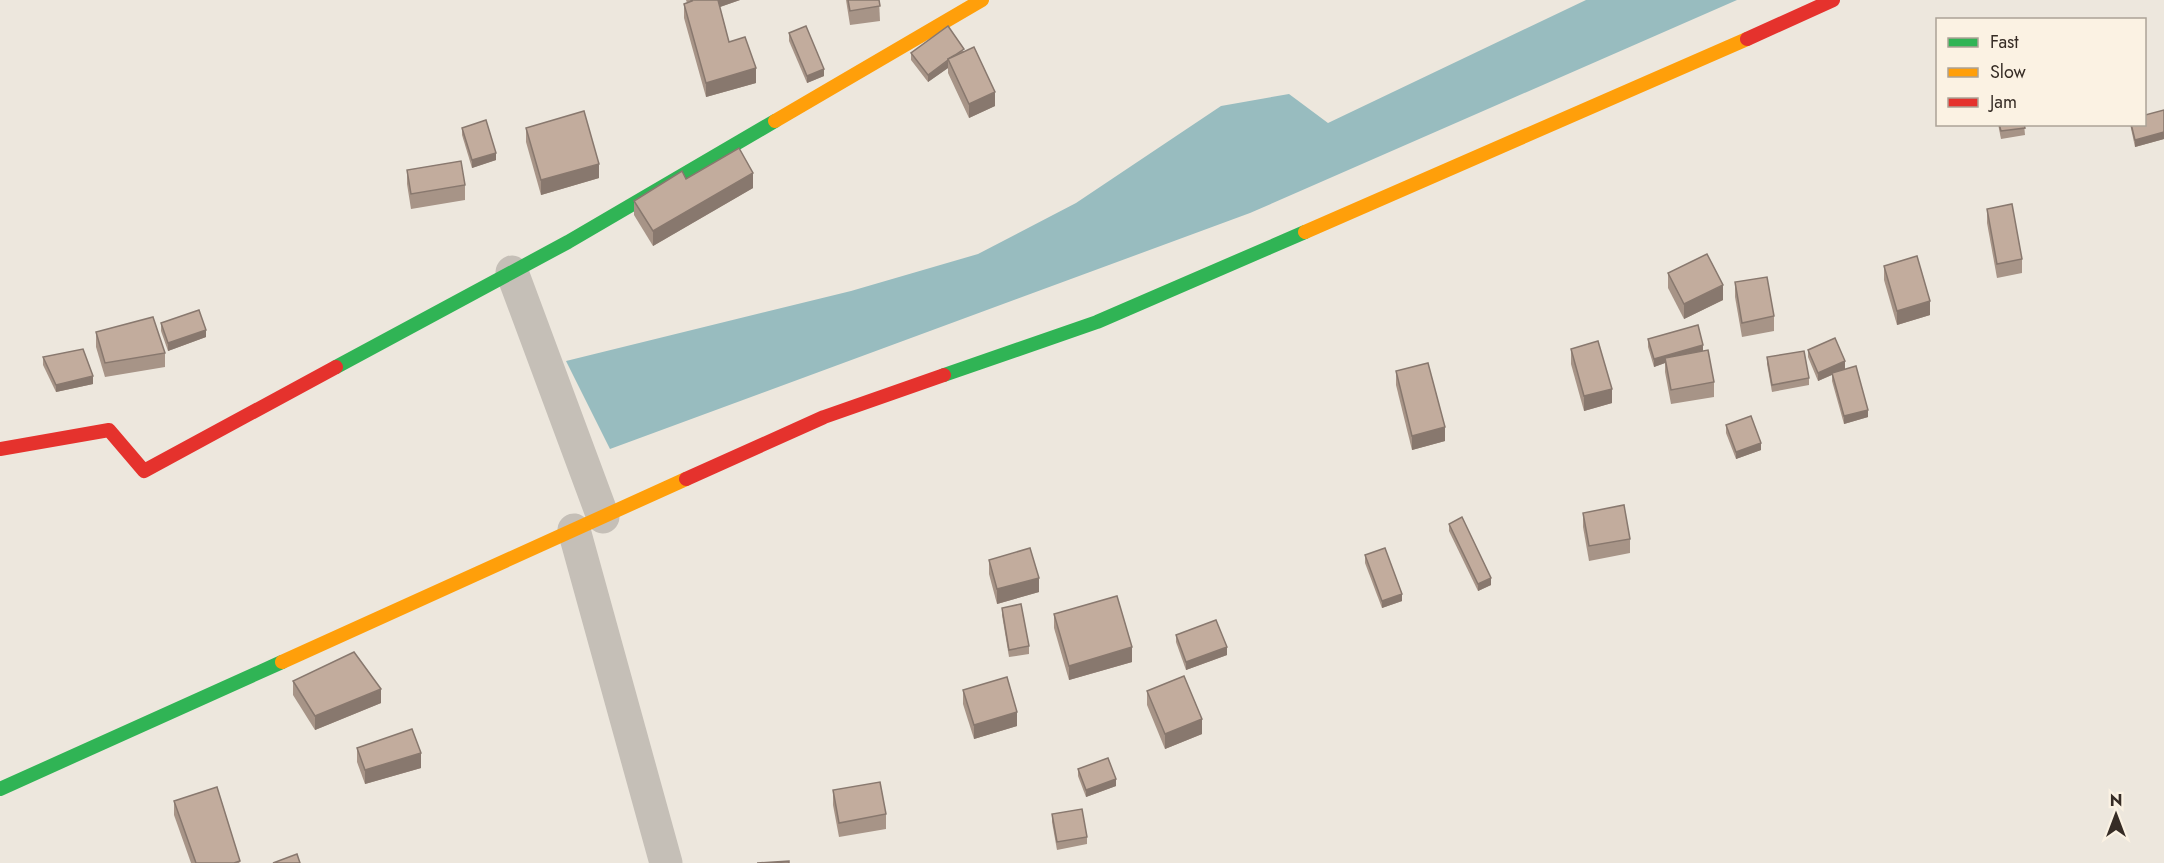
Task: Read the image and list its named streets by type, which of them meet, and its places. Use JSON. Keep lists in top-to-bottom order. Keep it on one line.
{"legend":["Fast","Slow","Jam"],"north":"top"}
